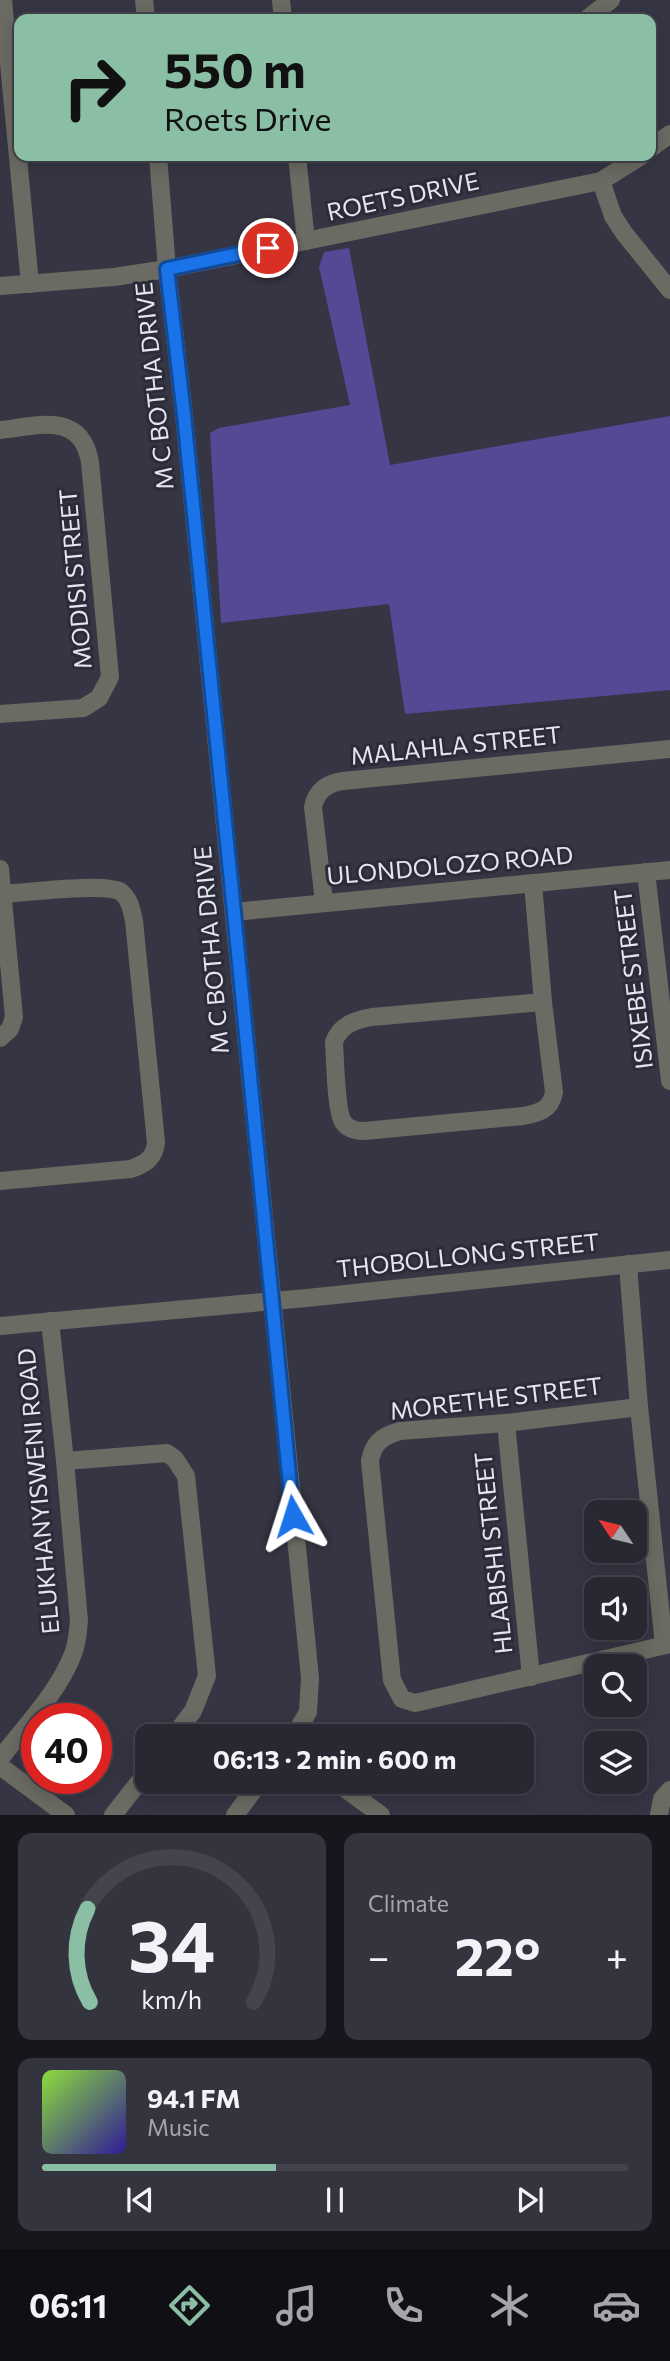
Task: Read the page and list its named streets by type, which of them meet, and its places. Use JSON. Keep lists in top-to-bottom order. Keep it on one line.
{"streets":{"street":["ROETS DRIVE","M C BOTHA DRIVE","MODISI STREET","MALAHLA STREET","ULONDOLOZO ROAD","ISIXEBE STREET","THOBOLLONG STREET","MORETHE STREET","ELUKHANYISWENI ROAD","HLABISHI STREET"]},"crossings":[["ROETS DRIVE","M C BOTHA DRIVE"],["M C BOTHA DRIVE","ULONDOLOZO ROAD"],["M C BOTHA DRIVE","THOBOLLONG STREET"],["MALAHLA STREET","ULONDOLOZO ROAD"],["ULONDOLOZO ROAD","ISIXEBE STREET"],["THOBOLLONG STREET","ELUKHANYISWENI ROAD"],["MORETHE STREET","HLABISHI STREET"]],"north":"top left","page":{"turn":["550 m","Roets Drive"],"limit":"40","trip":"06:13 · 2 min · 600 m","tile":"Climate","heat":["−","22°","+"],"song":["94.1 FM","Music"],"tabs":"06:11","gauge":["34","km/h"]}}
